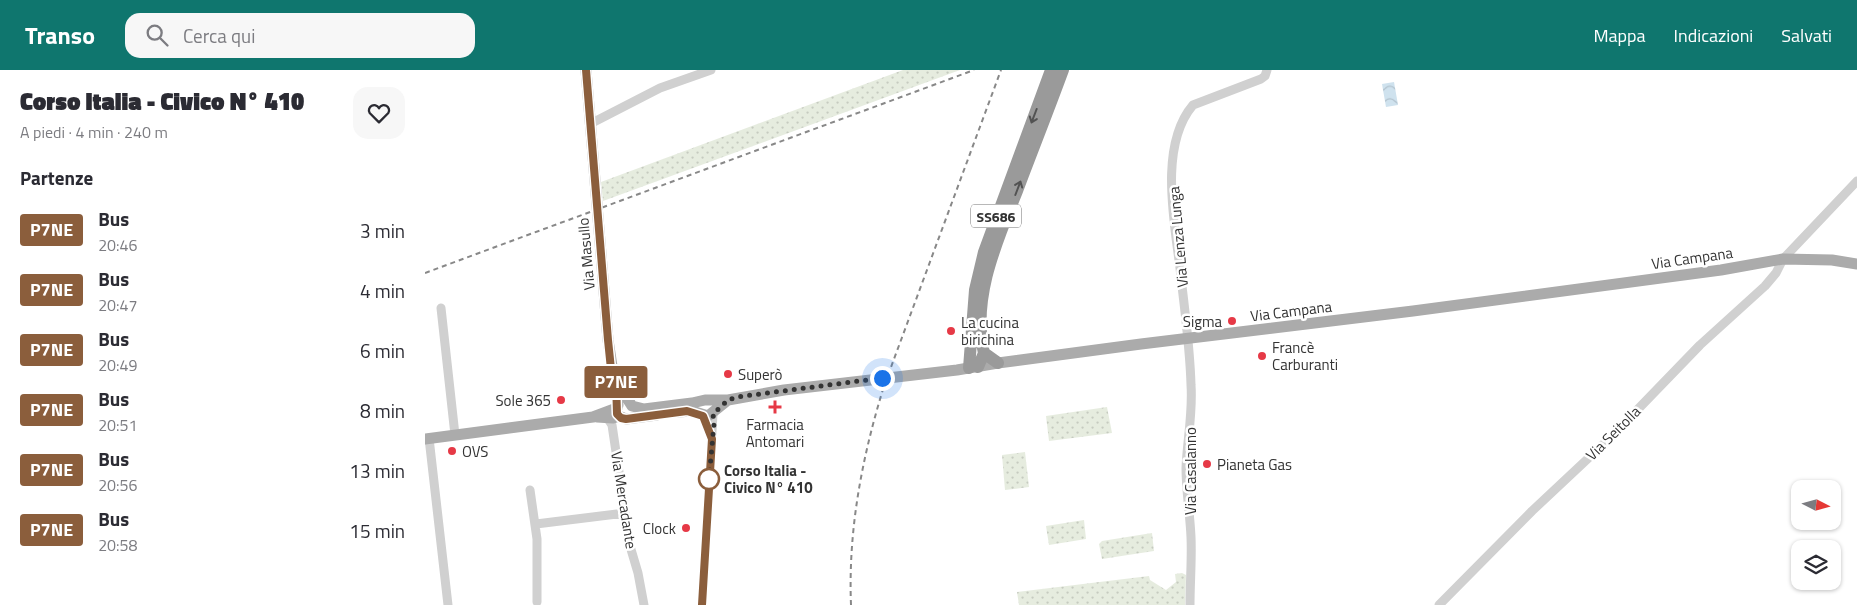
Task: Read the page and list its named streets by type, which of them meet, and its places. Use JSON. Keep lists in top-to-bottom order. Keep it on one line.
{"streets":{"highway":["SS686"],"main road":["Via Masullo","Via Campana"],"street":["Via Lenza Lunga","Via Seitolla","Via Casalanno","Via Mercadante"]},"crossings":[["SS686","Via Campana"],["Via Lenza Lunga","Via Campana"],["Via Lenza Lunga","Via Casalanno"],["Via Masullo","Via Campana"],["Via Masullo","Via Mercadante"],["Via Campana","Via Seitolla"],["Via Campana","Via Casalanno"],["Via Campana","Via Mercadante"]],"places":{"other":["Sigma","La cucina birichina","Francè Carburanti","Superò","Sole 365","OVS","Pianeta Gas","Corso Italia - Civico N° 410","Clock"],"health":["Farmacia Antomari"]},"lines":["bus line P7NE"],"north":"right","page":{"header":"Transo","search":"Cerca qui","nav":["Mappa","Indicazioni","Salvati"],"heading":[["Corso Italia - Civico N° 410","A piedi · 4 min · 240 m"],"Partenze"],"on_map":"P7NE","list":[{"mark":"P7NE","name":"Bus","note":"20:46","value":"3 min"},{"mark":"P7NE","name":"Bus","note":"20:47","value":"4 min"},{"mark":"P7NE","name":"Bus","note":"20:49","value":"6 min"},{"mark":"P7NE","name":"Bus","note":"20:51","value":"8 min"},{"mark":"P7NE","name":"Bus","note":"20:56","value":"13 min"},{"mark":"P7NE","name":"Bus","note":"20:58","value":"15 min"}]}}
